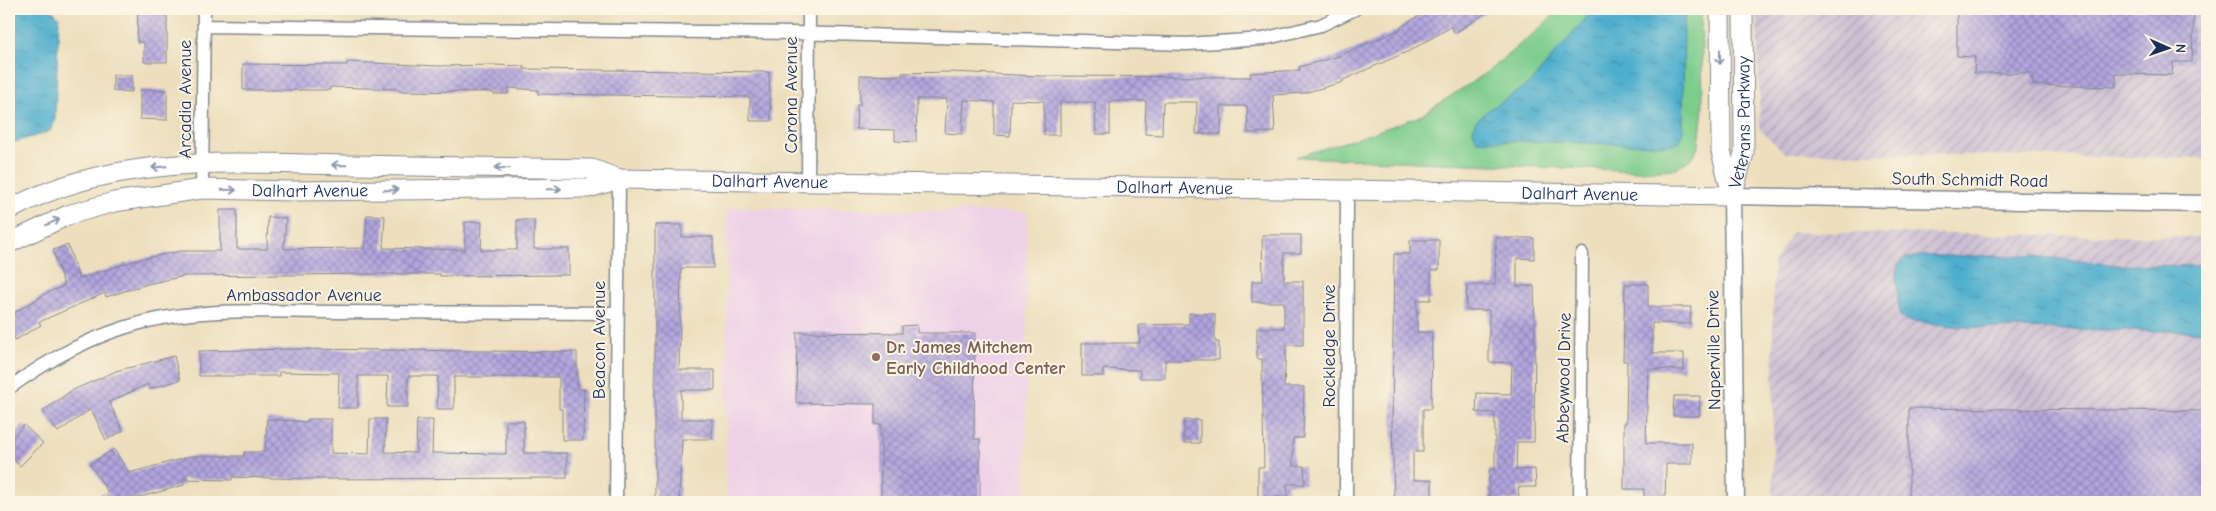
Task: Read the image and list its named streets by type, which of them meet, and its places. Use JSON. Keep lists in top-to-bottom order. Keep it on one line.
{"streets":{"main road":["Veterans Parkway","Dalhart Avenue"],"street":["Corona Avenue","Arcadia Avenue","South Schmidt Road","Ambassador Avenue","Beacon Avenue","Rockledge Drive","Naperville Drive","Abbeywood Drive"]},"crossings":[["Corona Avenue","Dalhart Avenue"],["Arcadia Avenue","Dalhart Avenue"],["Veterans Parkway","South Schmidt Road"],["Veterans Parkway","Dalhart Avenue"],["Veterans Parkway","Naperville Drive"],["South Schmidt Road","Dalhart Avenue"],["South Schmidt Road","Naperville Drive"],["Dalhart Avenue","Beacon Avenue"],["Dalhart Avenue","Rockledge Drive"],["Dalhart Avenue","Naperville Drive"],["Ambassador Avenue","Beacon Avenue"]],"places":["Dr. James Mitchem Early Childhood Center"],"north":"right"}
